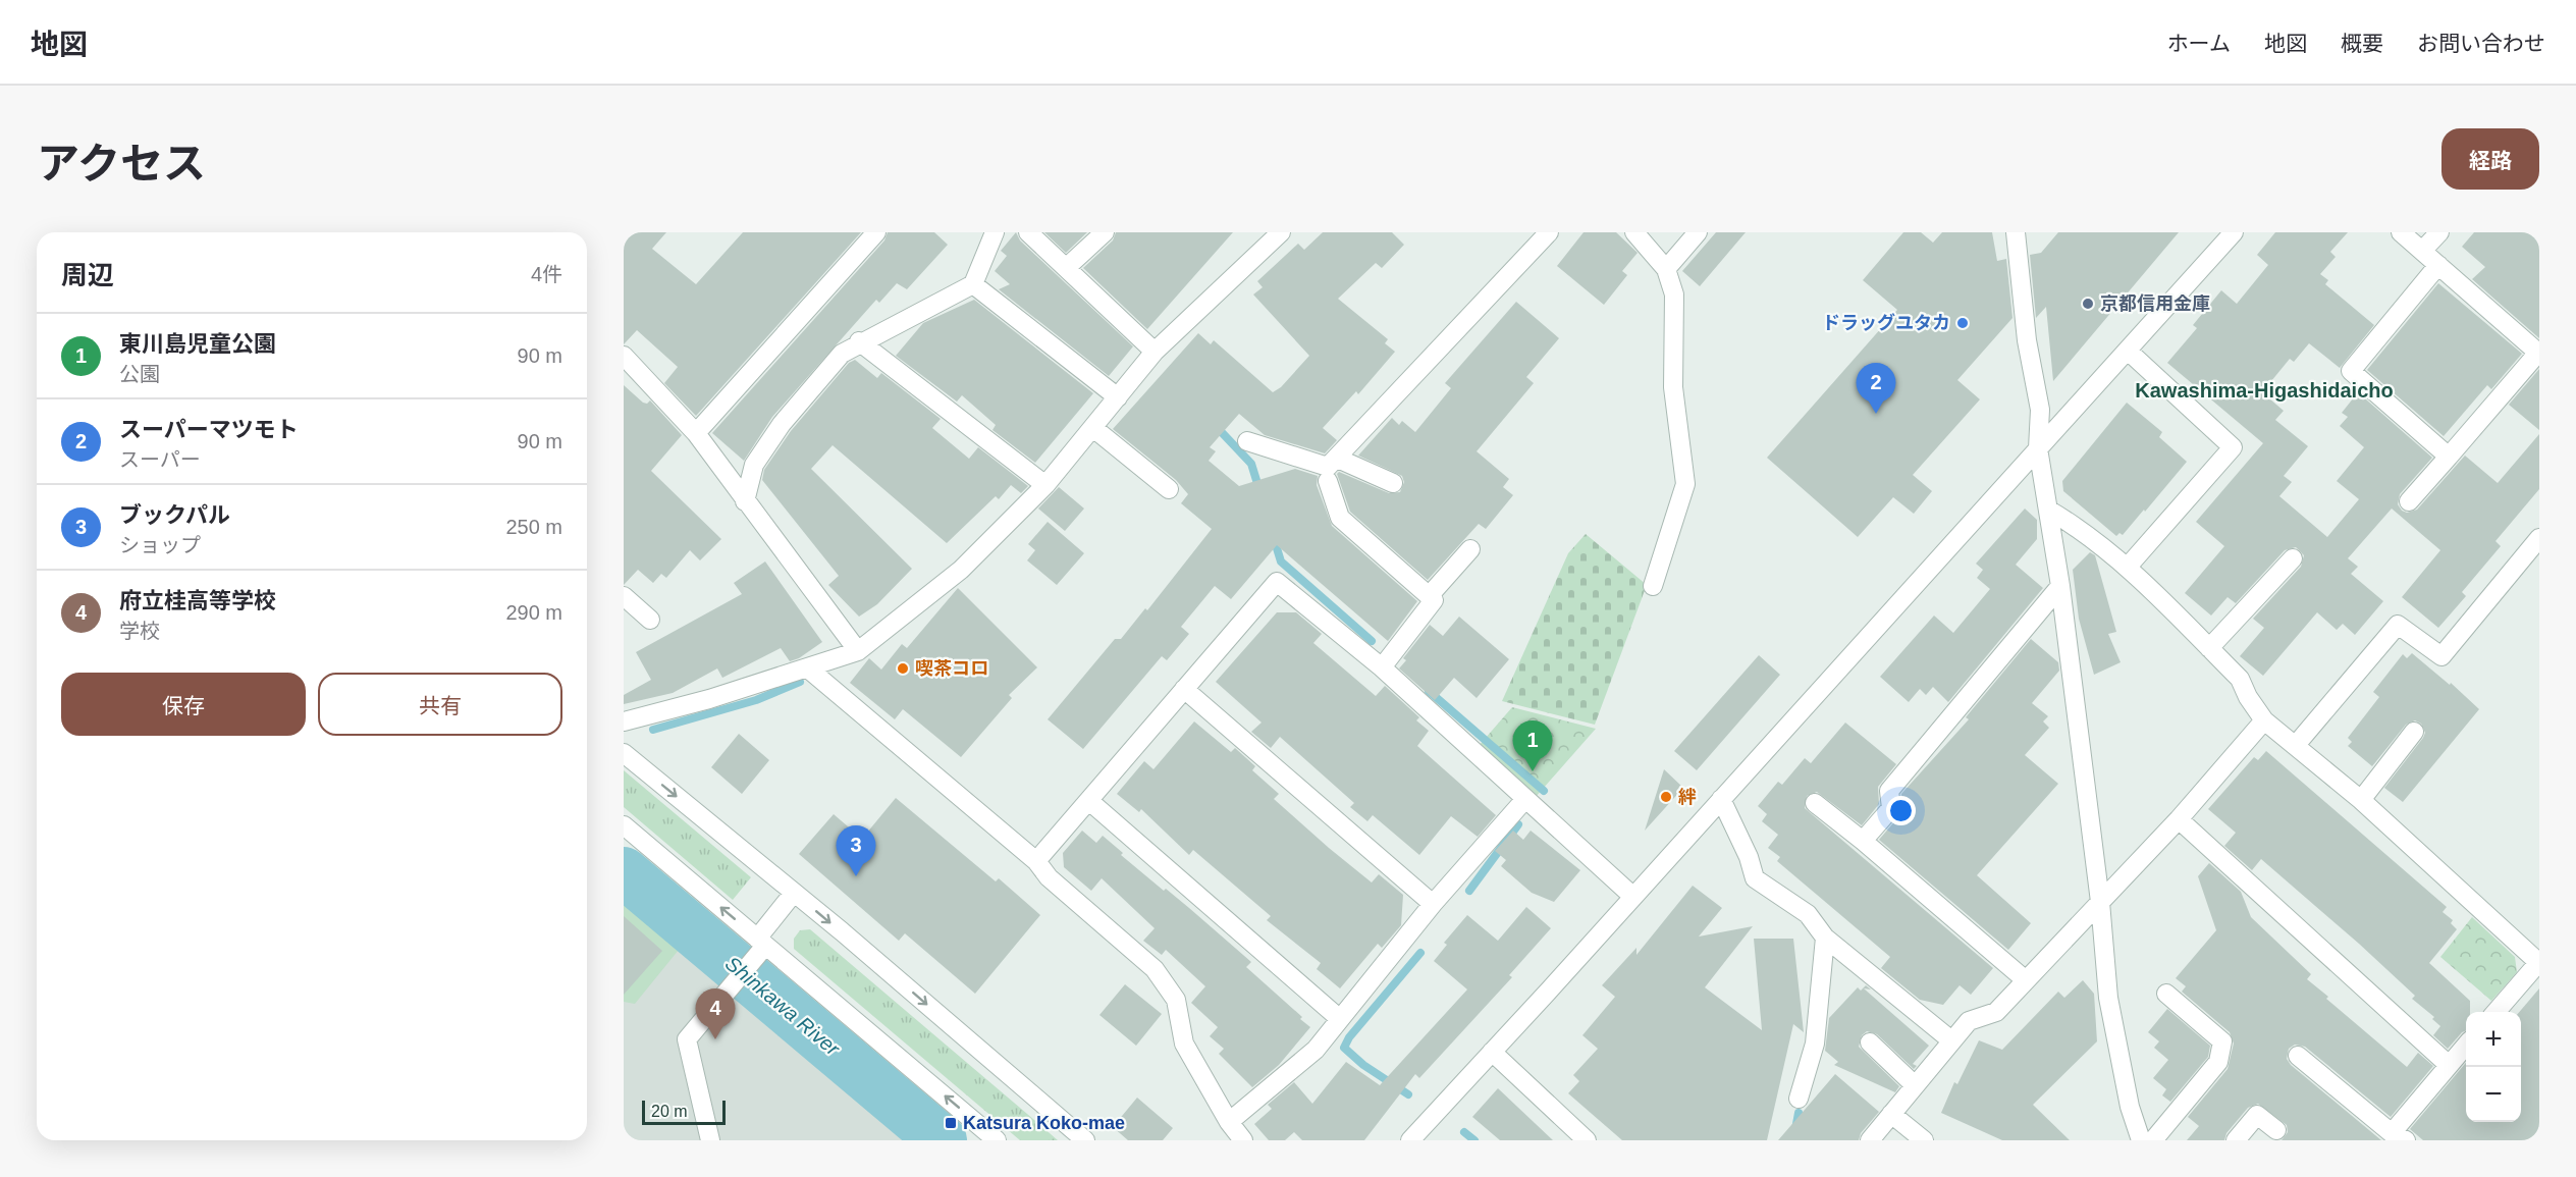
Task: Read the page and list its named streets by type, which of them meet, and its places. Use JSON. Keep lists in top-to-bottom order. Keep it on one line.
{"districts":["Kawashima-Higashidaicho"],"water":["Shinkawa River"],"places":{"other":["京都信用金庫","ドラッグユタカ","喫茶コロ","絆"],"transit":["Katsura Koko-mae"]},"scale_bar":"20 m","page":{"header":"地図","nav":["ホーム","地図","概要","お問い合わせ"],"title":"アクセス","buttons":["経路",["保存","共有"]],"heading":["周辺","4件"],"list":[{"mark":"1","name":"東川島児童公園","note":"公園","value":"90 m"},{"mark":"2","name":"スーパーマツモト","note":"スーパー","value":"90 m"},{"mark":"3","name":"ブックパル","note":"ショップ","value":"250 m"},{"mark":"4","name":"府立桂高等学校","note":"学校","value":"290 m"}],"pins":["2","1","3","4"],"map_buttons":["+","−"],"scale":"20 m"}}
